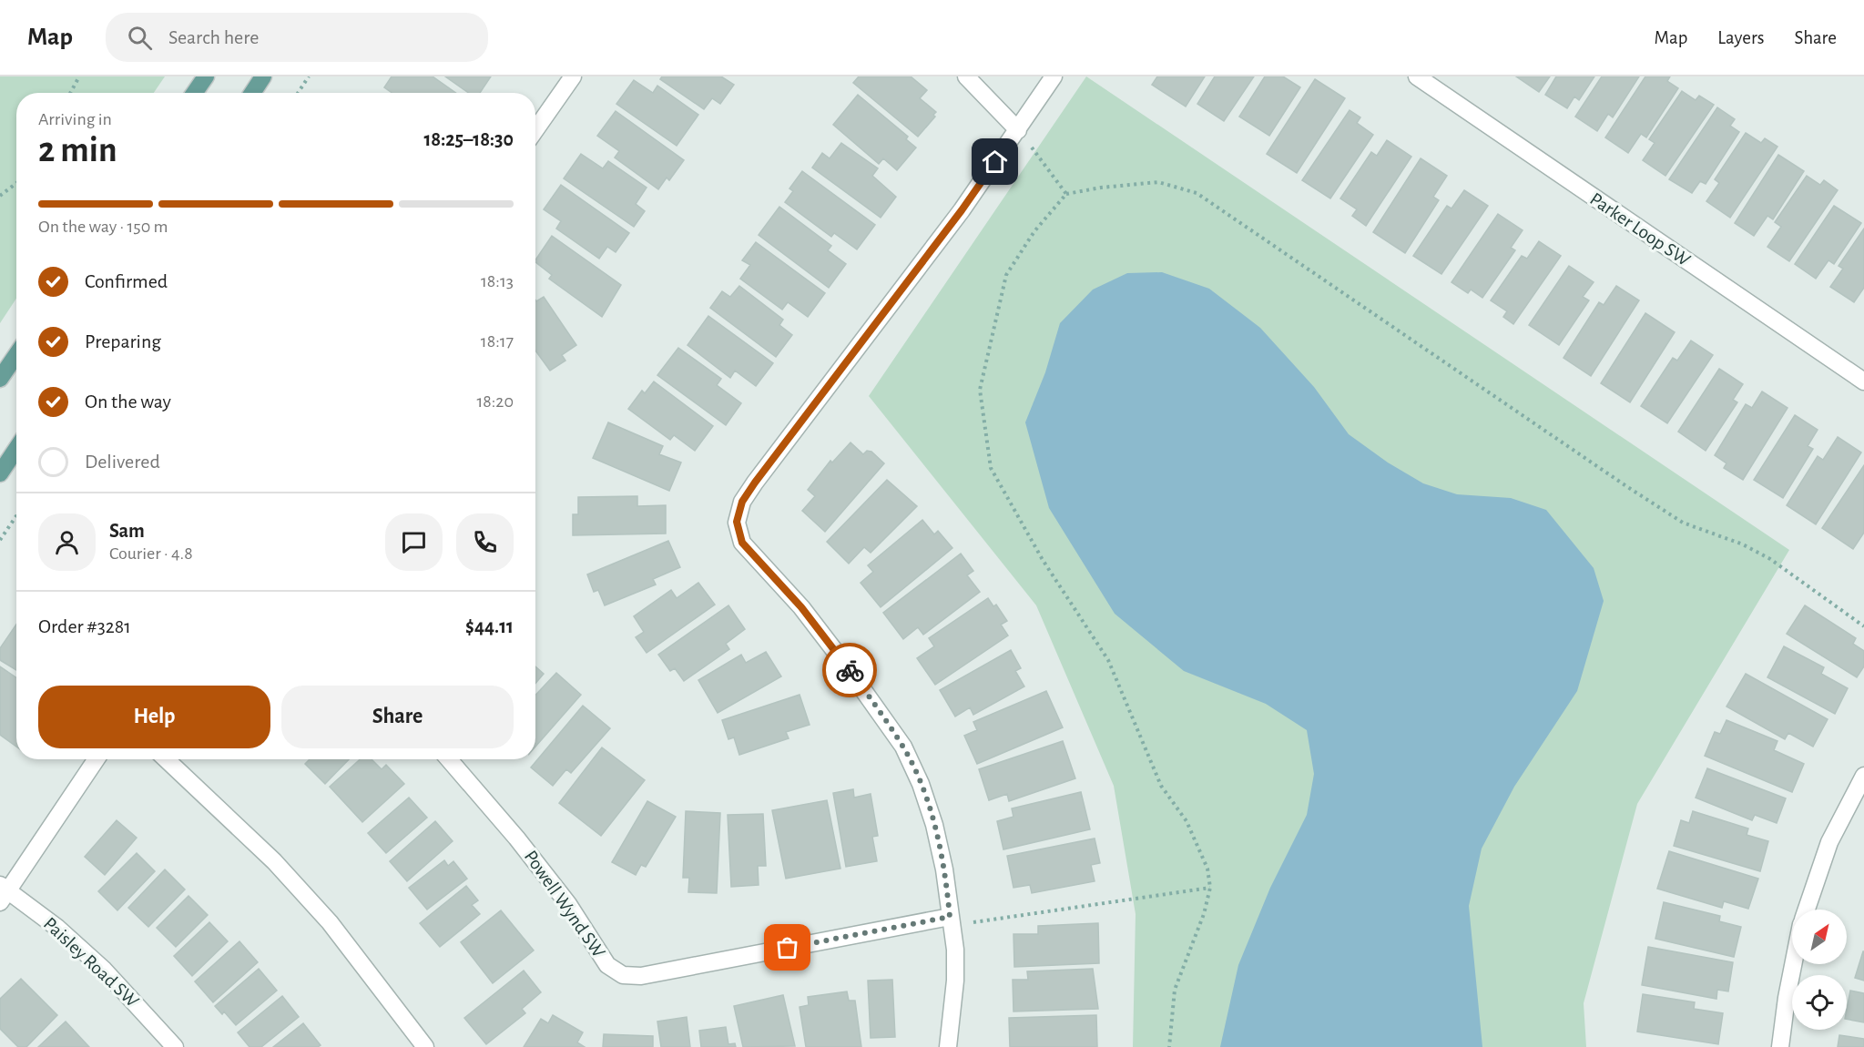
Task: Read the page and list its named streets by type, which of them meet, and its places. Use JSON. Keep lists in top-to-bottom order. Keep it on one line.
{"streets":{"street":["Parker Loop SW","Powell Wynd SW","Paisley Road SW"]},"north":"top right","page":{"header":"Map","search":"Search here","nav":["Map","Layers","Share"],"heading":["2 min","Arriving in","18:25–18:30"],"panel":["Sam","Courier · 4.8","Order #3281","$44.11"],"bar":"On the way · 150 m","list":[["Confirmed","18:13"],["Preparing","18:17"],["On the way","18:20"],"Delivered"],"buttons":["Help","Share"]}}
